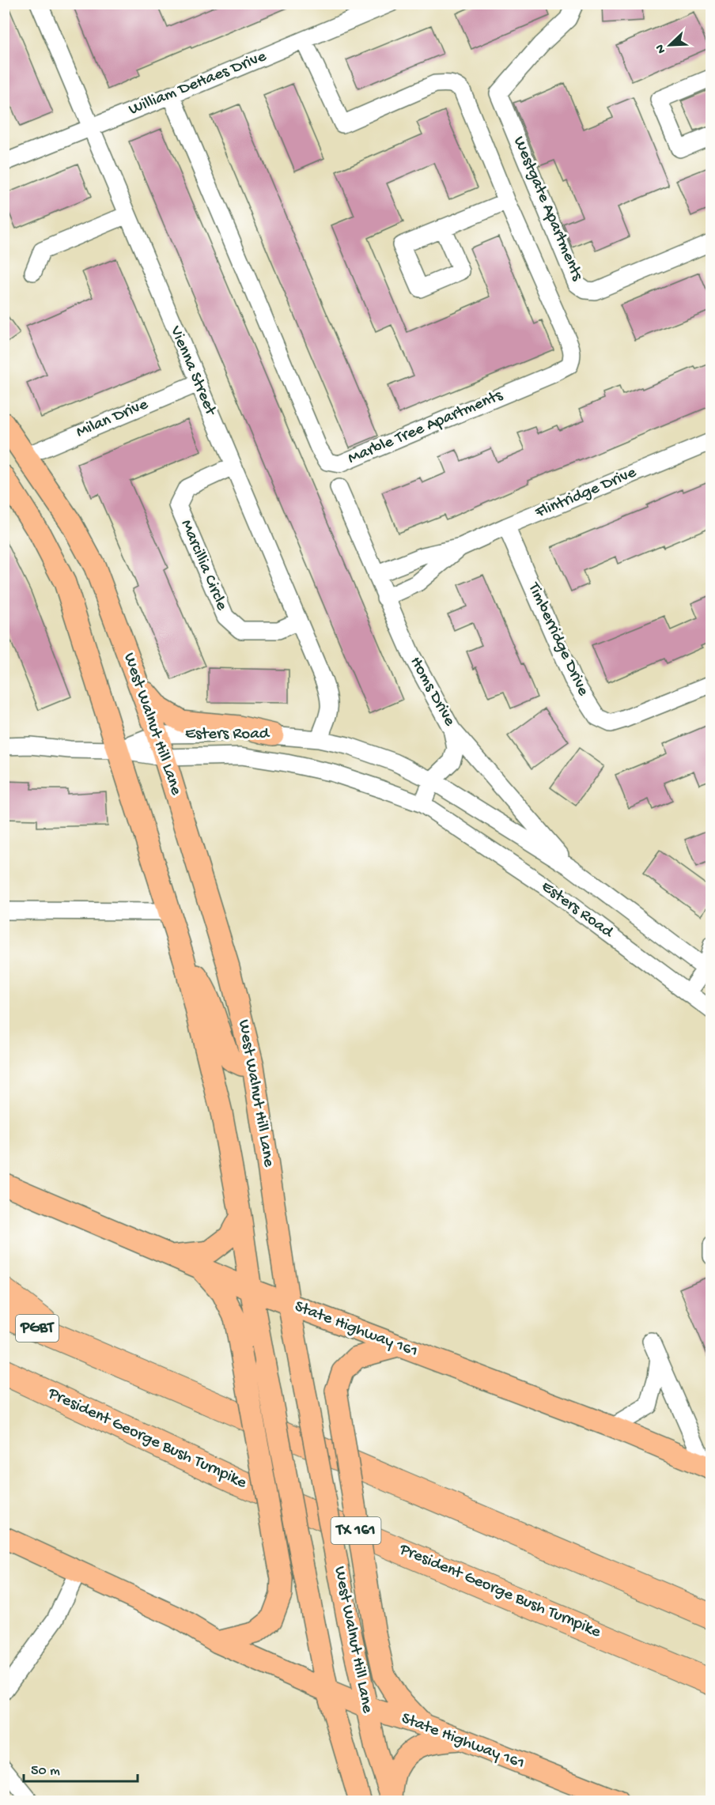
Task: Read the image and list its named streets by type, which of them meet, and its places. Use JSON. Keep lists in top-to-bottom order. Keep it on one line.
{"streets":{"highway":["PGBT","President George Bush Turnpike","TX 161"],"main road":["West Walnut Hill Lane","State Highway 161"],"street":["William DeHaes Drive","Westgate Apartments","Vienna Street","Milan Drive","Marble Tree Apartments","Flintridge Drive","Marcillia Circle","Timberridge Drive","Homs Drive","Esters Road"]},"crossings":[["William DeHaes Drive","Vienna Street"],["William DeHaes Drive","Marble Tree Apartments"],["Vienna Street","Milan Drive"],["Vienna Street","Marcillia Circle"],["Vienna Street","Esters Road"],["Milan Drive","West Walnut Hill Lane"],["Flintridge Drive","Timberridge Drive"],["Flintridge Drive","Homs Drive"],["Homs Drive","Esters Road"],["West Walnut Hill Lane","Esters Road"],["West Walnut Hill Lane","State Highway 161"]],"scale_bar":"50 m","north":"bottom left"}
